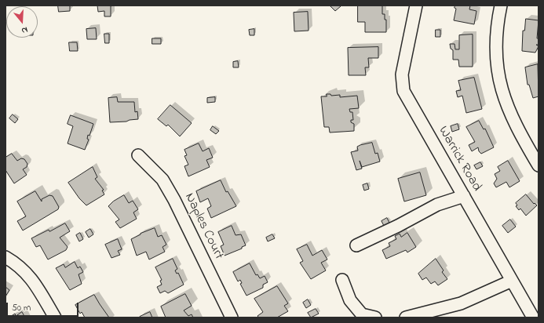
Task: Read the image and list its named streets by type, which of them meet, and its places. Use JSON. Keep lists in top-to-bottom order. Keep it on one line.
{"streets":{"street":["Warrick Road","Naples Court"]},"scale_bar":"50 m","north":"bottom"}
